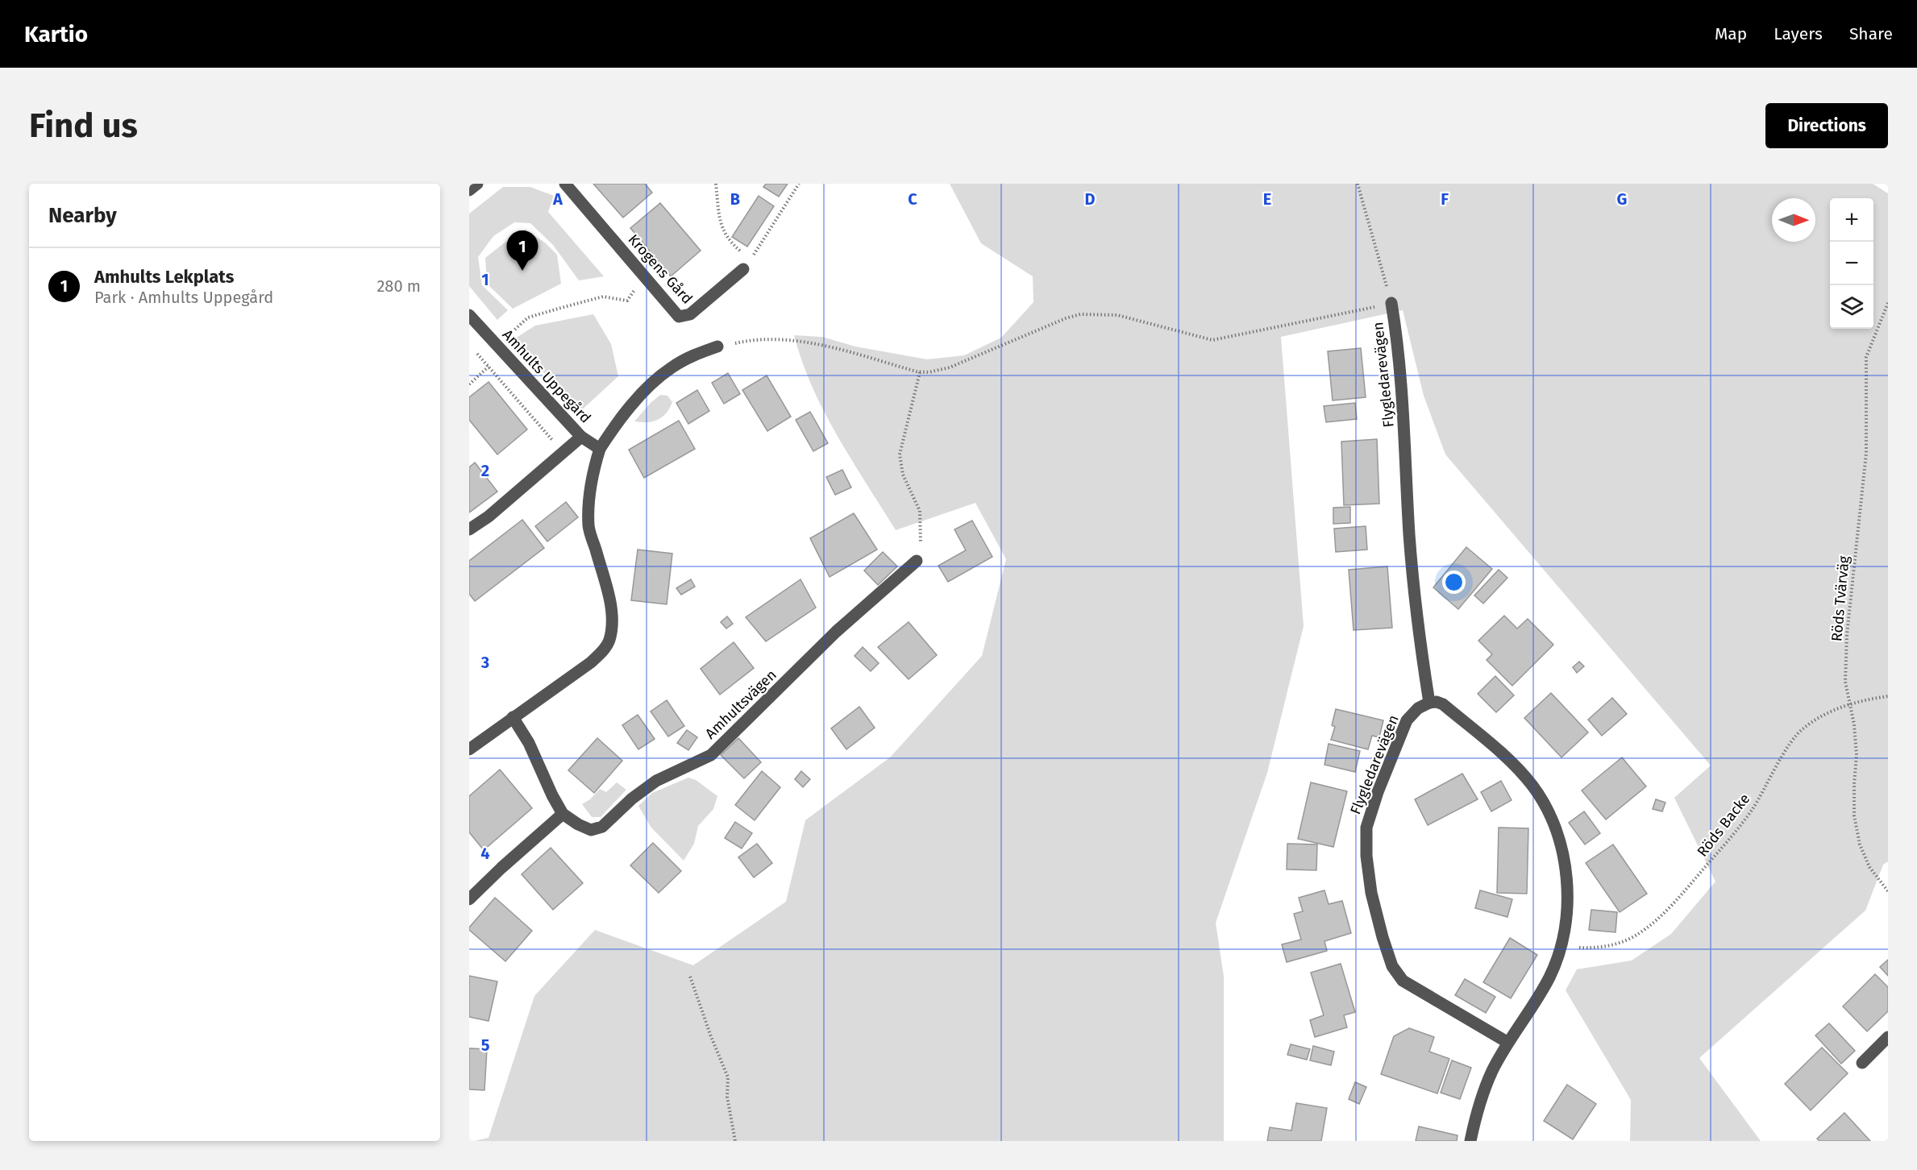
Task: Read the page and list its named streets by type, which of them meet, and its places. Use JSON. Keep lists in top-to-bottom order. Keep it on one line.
{"streets":{"street":["Krogens Gård","Flygledarevägen","Amhults Uppegård","Amhultsvägen"],"path":["Röds Tvärväg","Röds Backe"]},"crossings":[["Röds Tvärväg","Röds Backe"]],"north":"right","page":{"header":"Kartio","nav":["Map","Layers","Share"],"buttons":"Directions","title":"Find us","heading":"Nearby","map_buttons":["+","−"],"pins":"1","list":[{"mark":"1","name":"Amhults Lekplats","note":"Park · Amhults Uppegård","value":"280 m"}]},"grid":{"columns":["A","B","C","D","E","F","G"],"rows":["1","2","3","4","5"]}}
